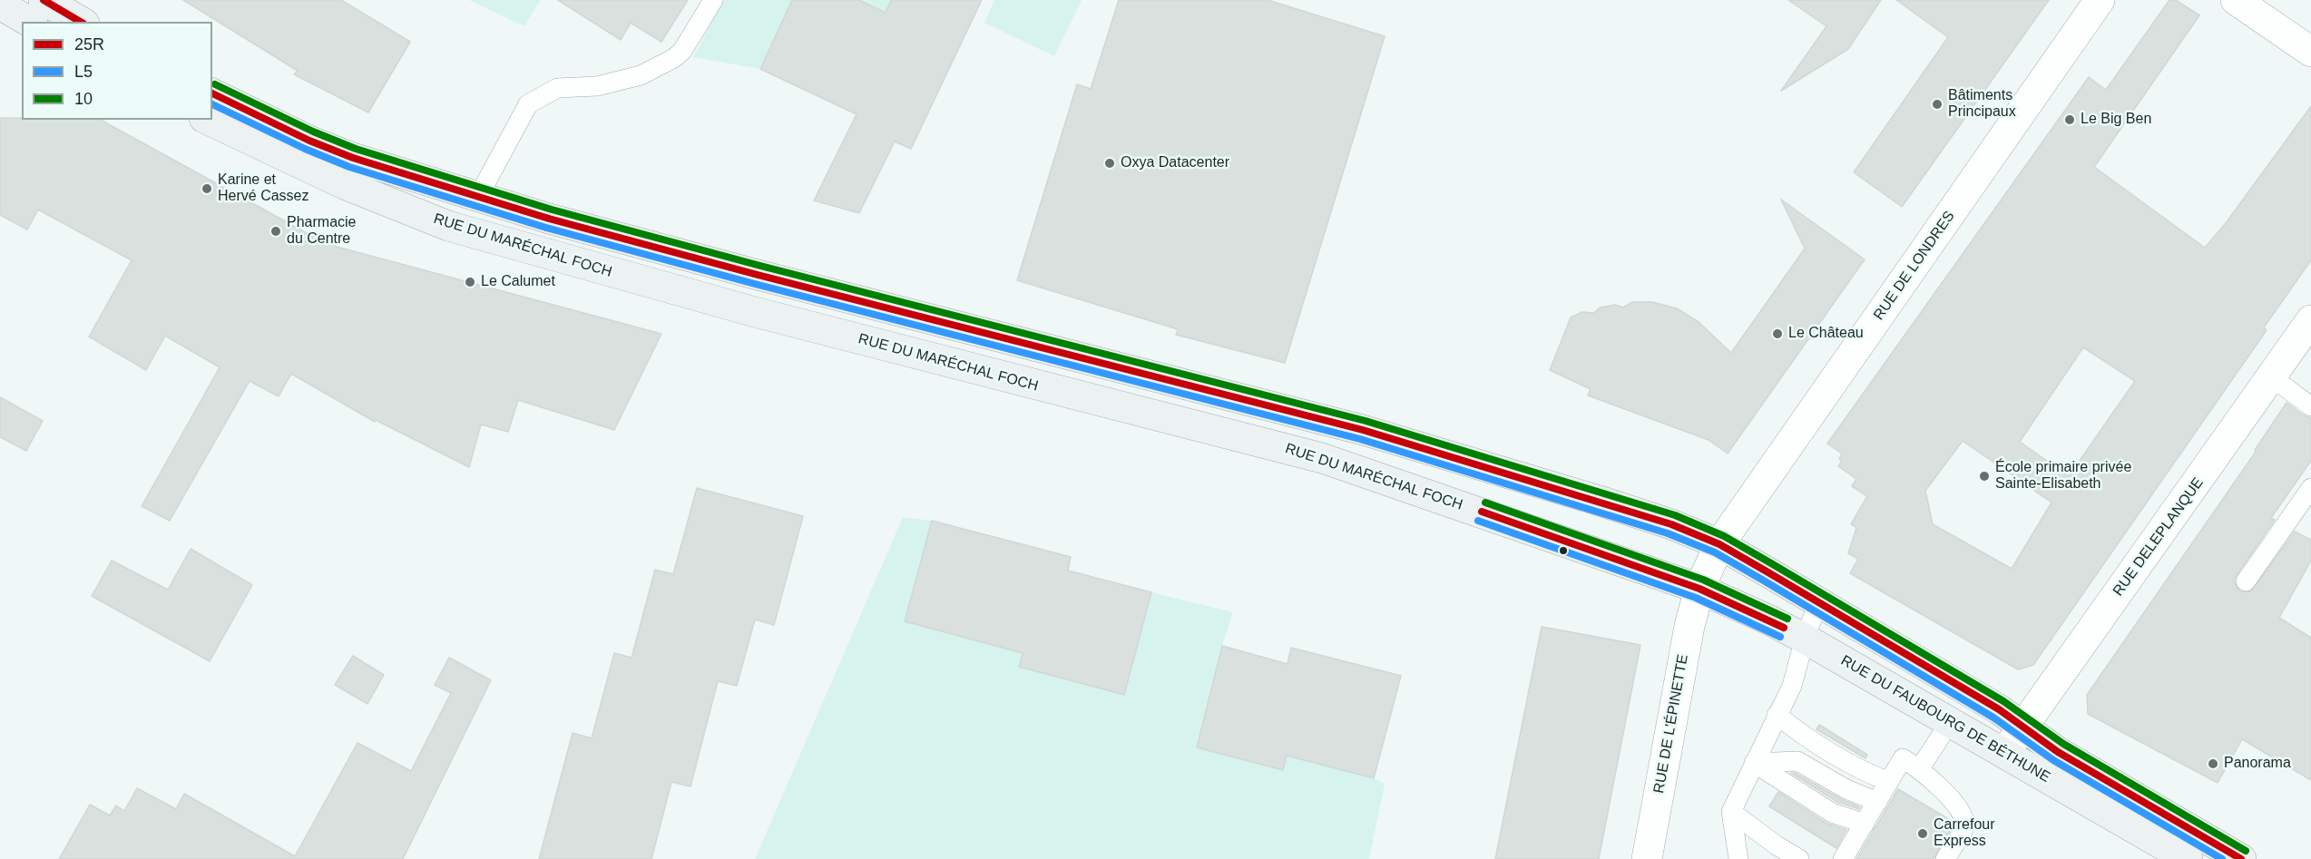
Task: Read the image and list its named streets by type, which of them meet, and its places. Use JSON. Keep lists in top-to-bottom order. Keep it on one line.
{"streets":{"main road":["RUE DU MARÉCHAL FOCH","RUE DU FAUBOURG DE BÉTHUNE"],"street":["RUE DE LONDRES","RUE DELEPLANQUE","RUE DE L'ÉPINETTE"]},"crossings":[["RUE DU MARÉCHAL FOCH","RUE DE LONDRES"],["RUE DU MARÉCHAL FOCH","RUE DU FAUBOURG DE BÉTHUNE"],["RUE DU MARÉCHAL FOCH","RUE DE L'ÉPINETTE"],["RUE DE LONDRES","RUE DU FAUBOURG DE BÉTHUNE"],["RUE DE LONDRES","RUE DE L'ÉPINETTE"],["RUE DELEPLANQUE","RUE DU FAUBOURG DE BÉTHUNE"],["RUE DU FAUBOURG DE BÉTHUNE","RUE DE L'ÉPINETTE"]],"places":["Bâtiments Principaux","Le Big Ben","Oxya Datacenter","Karine et Hervé Cassez","Pharmacie du Centre","Le Calumet","Le Château","École primaire privée Sainte-Elisabeth","Panorama","Carrefour Express"],"lines":["transit line 25R","transit line 10","transit line L5"],"legend":["25R","L5","10"]}
